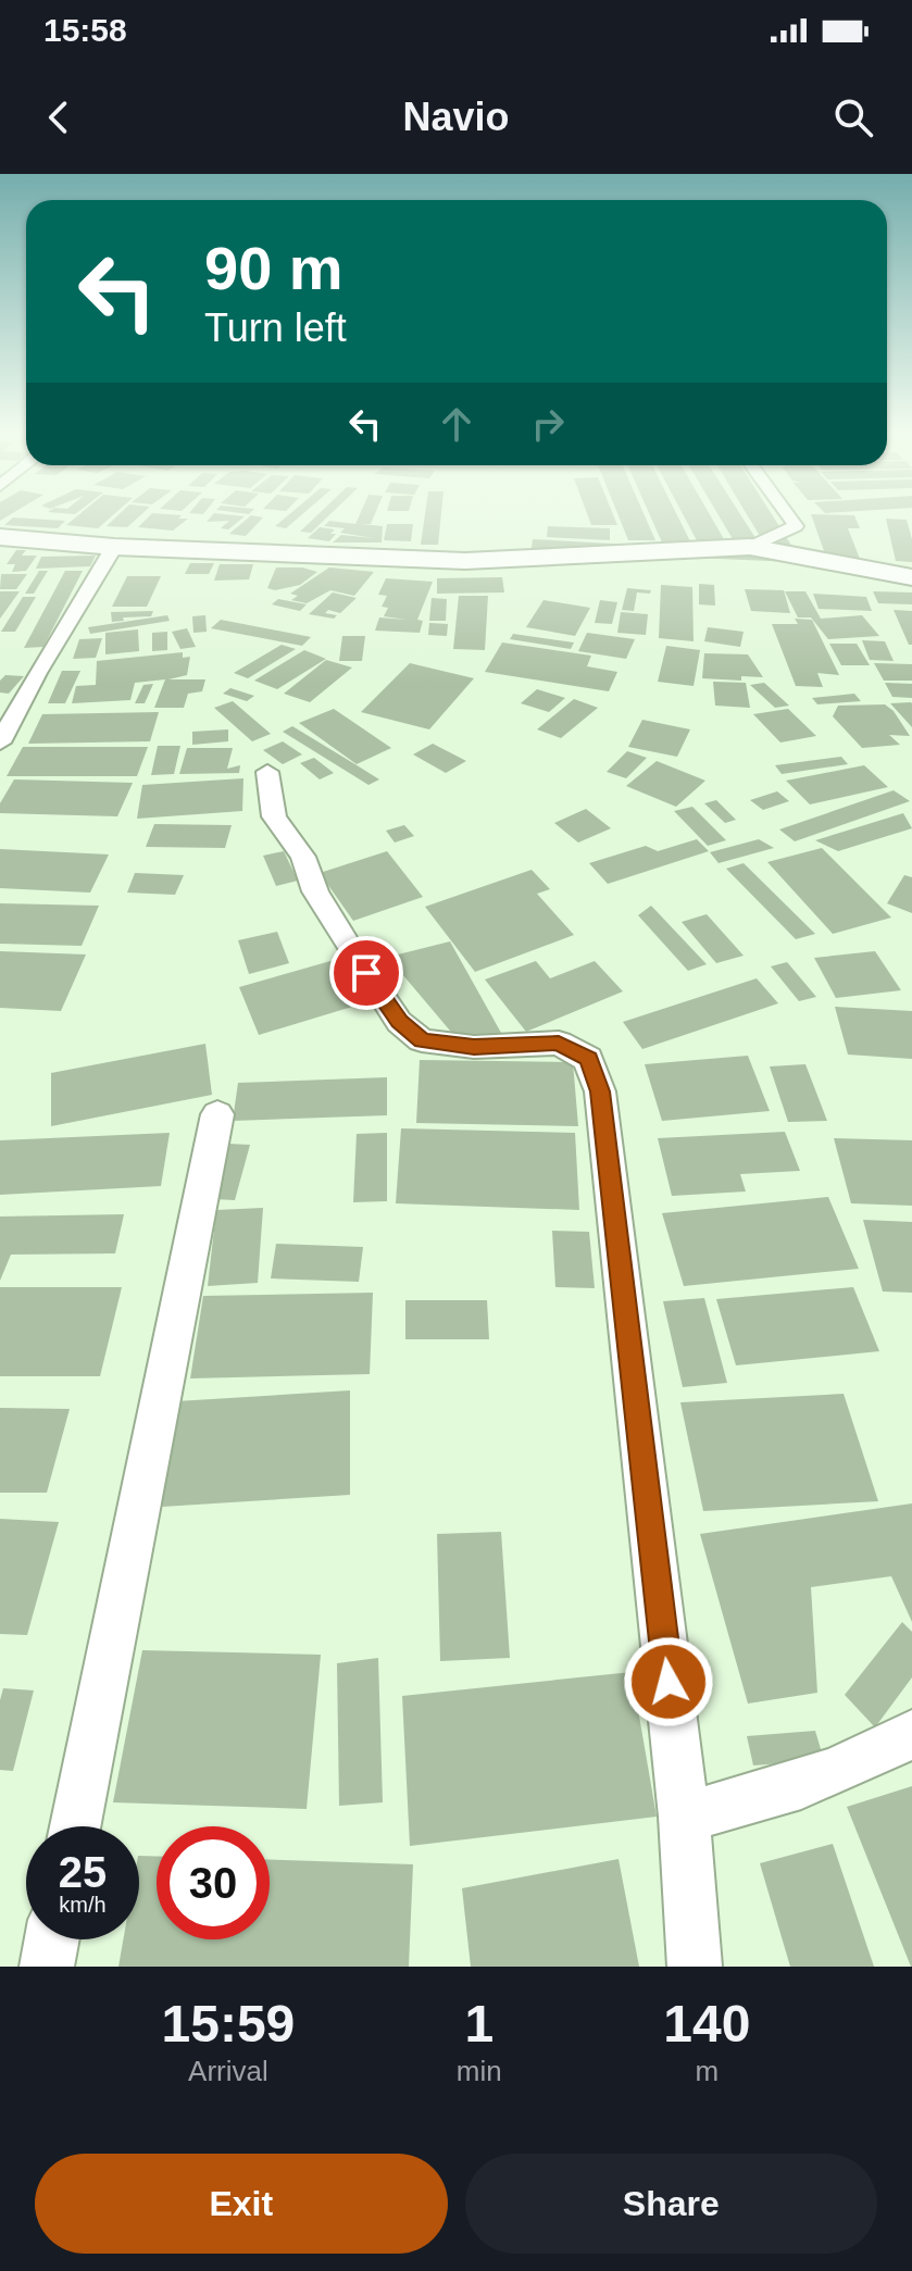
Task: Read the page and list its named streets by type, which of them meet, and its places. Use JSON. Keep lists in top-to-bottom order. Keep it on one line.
{"page":{"status":"15:58","header":"Navio","turn":["90 m","Turn left"],"speed":"25 km/h","limit":"30","eta":["15:59","Arrival","1","min","140","m"],"buttons":["Exit","Share"]}}
